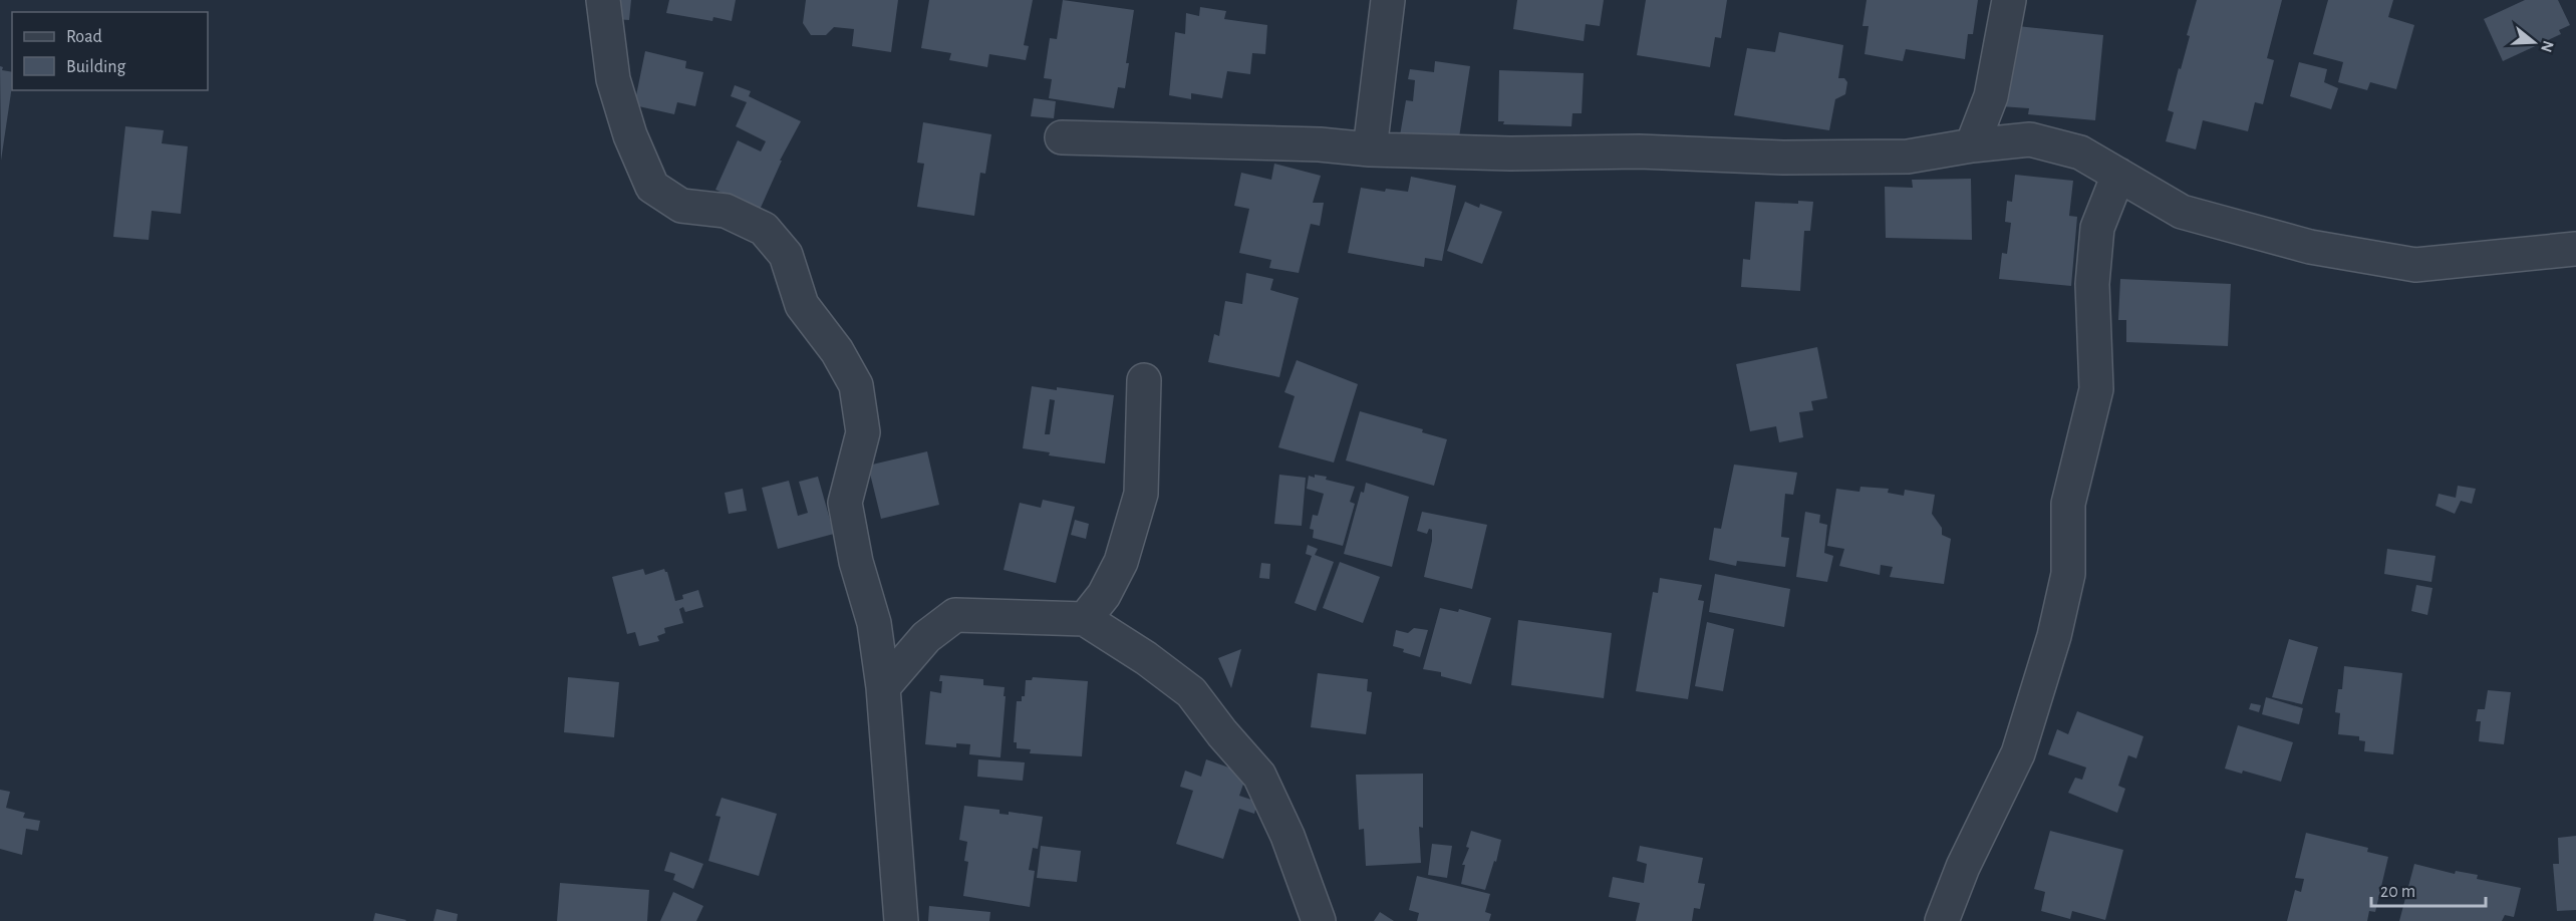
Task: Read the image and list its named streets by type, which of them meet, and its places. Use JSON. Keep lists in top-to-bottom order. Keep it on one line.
{"legend":["Road","Building"],"scale_bar":"20 m","north":"right"}
